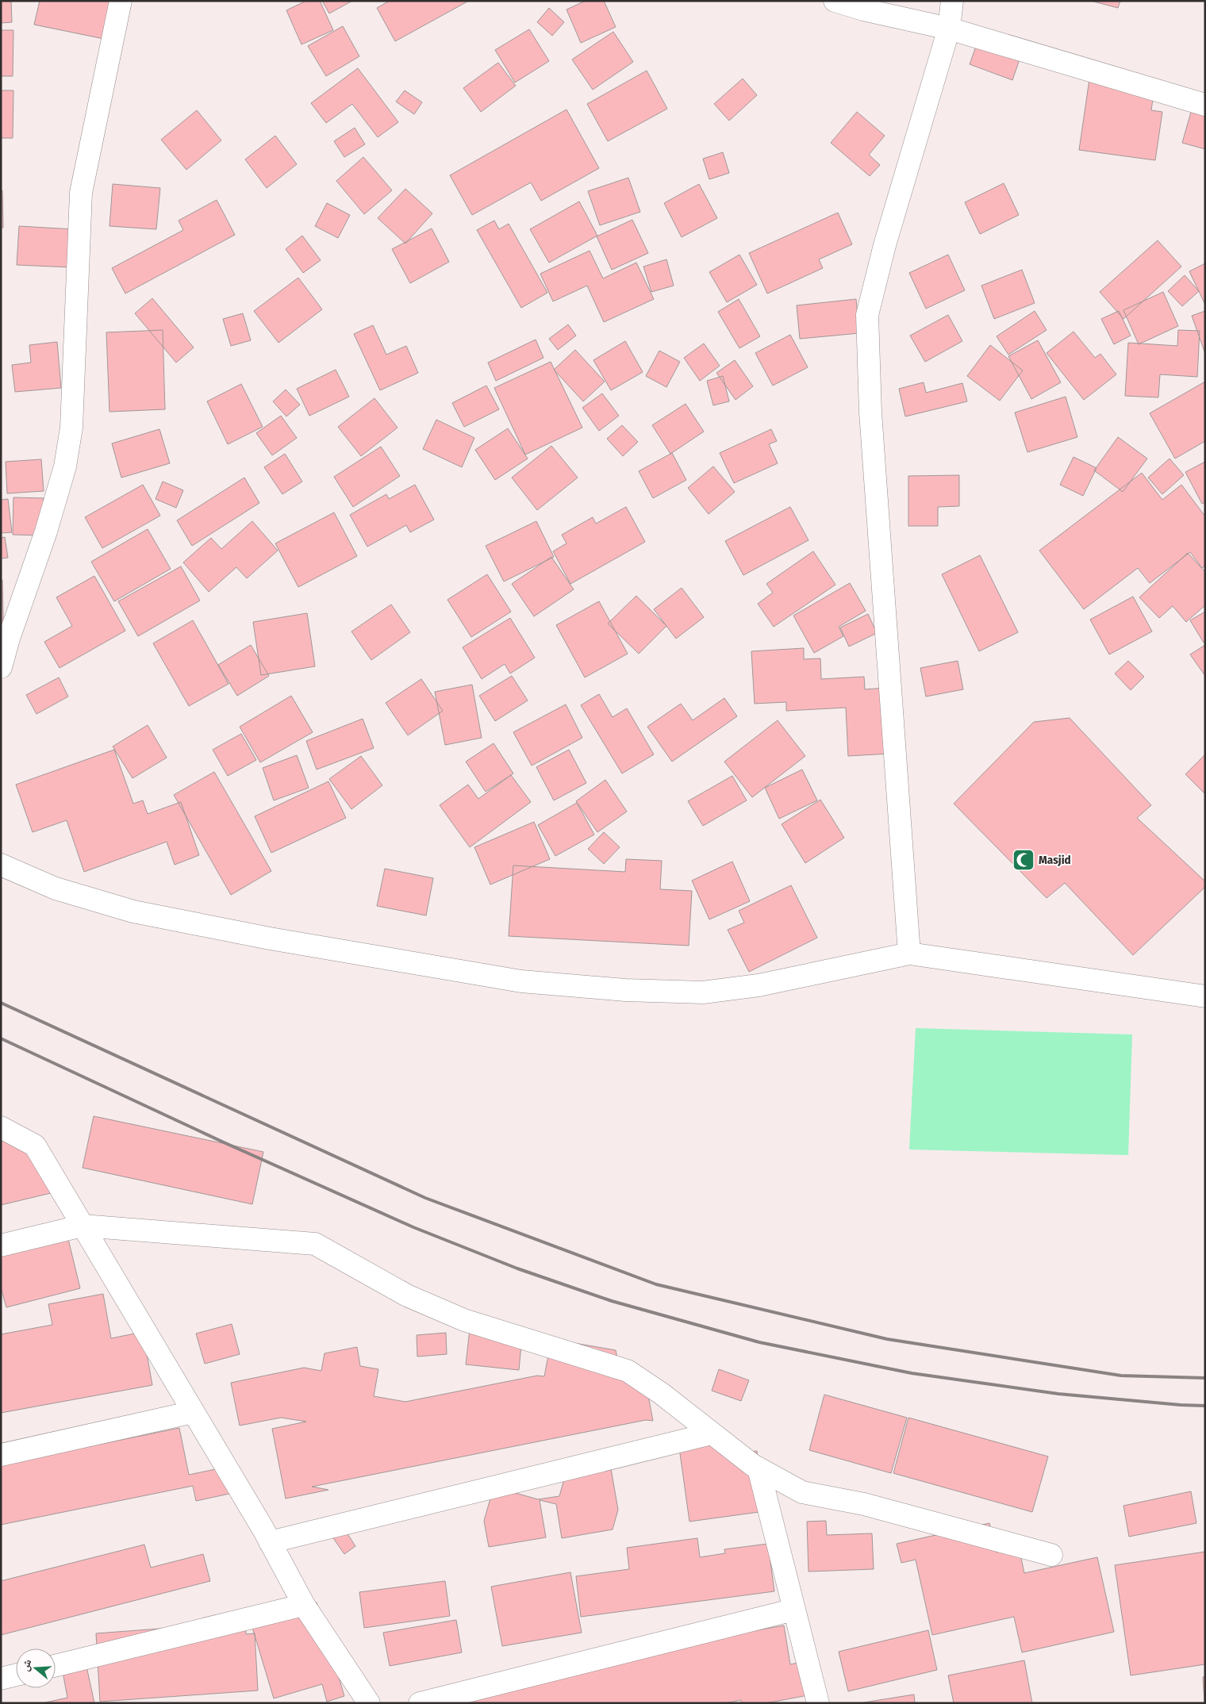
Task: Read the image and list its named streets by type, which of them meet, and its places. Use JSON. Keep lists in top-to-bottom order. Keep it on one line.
{"places":{"mosque":["Masjid"]},"north":"left"}
